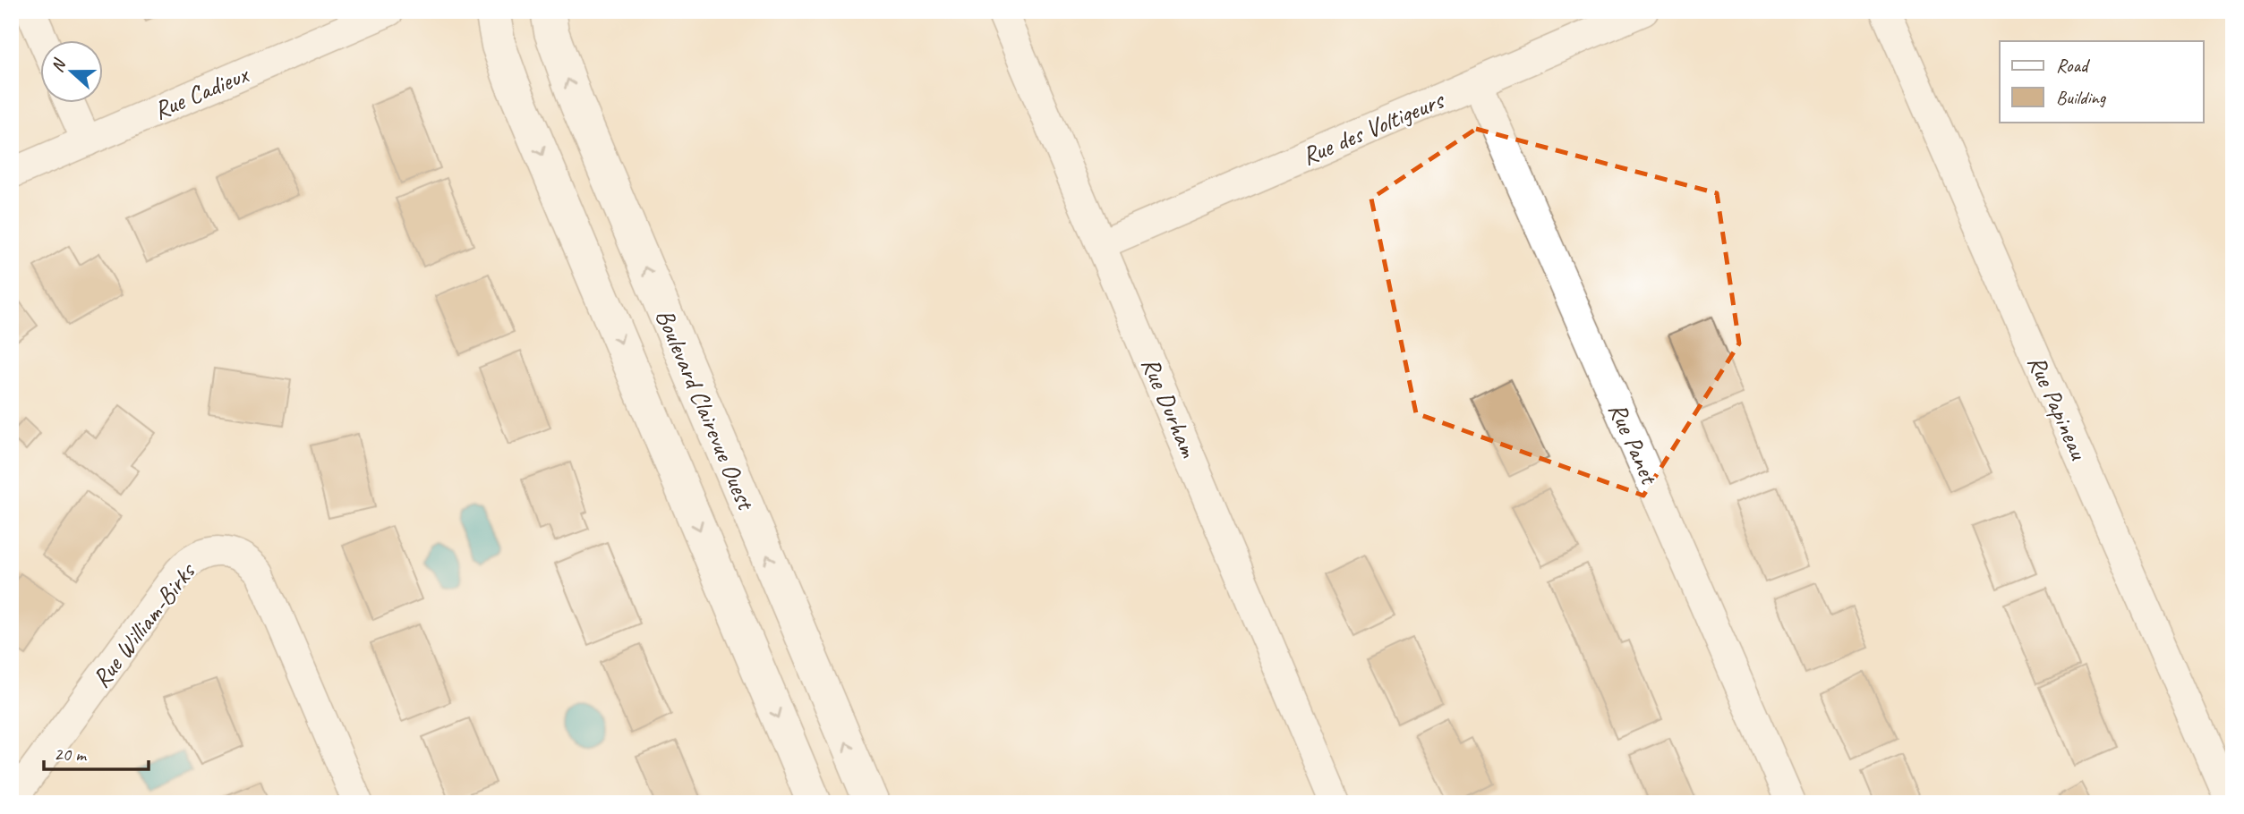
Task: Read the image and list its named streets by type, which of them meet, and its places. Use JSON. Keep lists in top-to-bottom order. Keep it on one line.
{"streets":{"street":["Rue Cadieux","Rue des Voltigeurs","Rue Durham","Rue Papineau","Boulevard Clairevue Ouest","Rue Panet","Rue William-Birks"]},"crossings":[["Rue des Voltigeurs","Rue Durham"],["Rue des Voltigeurs","Rue Panet"]],"legend":["Road","Building"],"scale_bar":"20 m","north":"left"}
